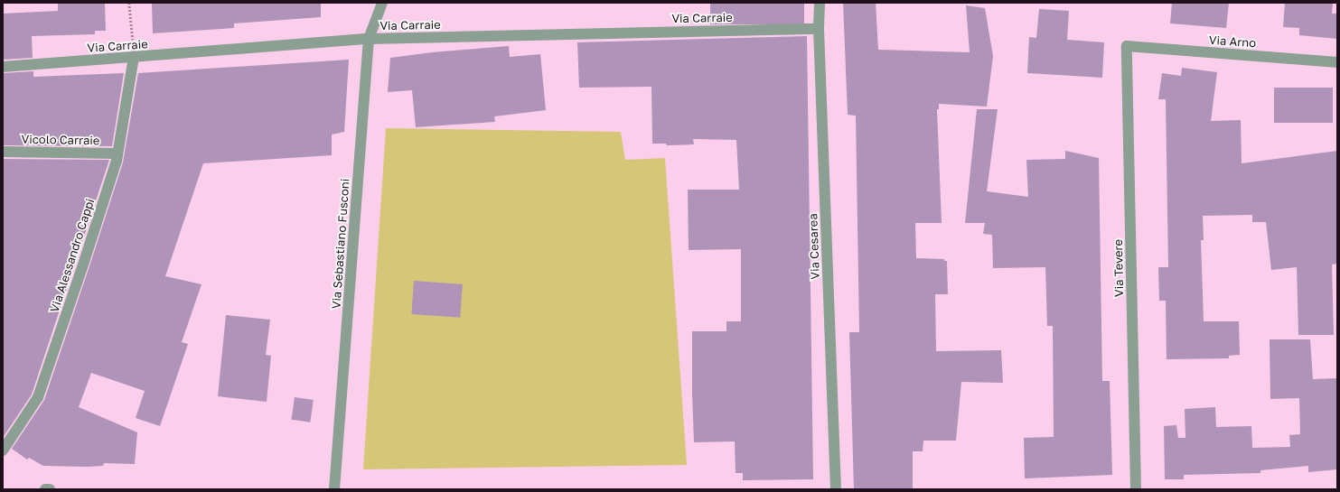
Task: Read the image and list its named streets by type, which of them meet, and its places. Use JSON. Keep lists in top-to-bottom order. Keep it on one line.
{"streets":{"street":["Via Carraie","Via Arno","Vicolo Carraie","Via Sebastiano Fusconi","Via Cesarea","Via Alessandro Cappi","Via Tevere"]},"crossings":[["Via Carraie","Via Sebastiano Fusconi"],["Via Carraie","Via Cesarea"],["Via Carraie","Via Alessandro Cappi"],["Via Arno","Via Tevere"],["Vicolo Carraie","Via Alessandro Cappi"]]}
